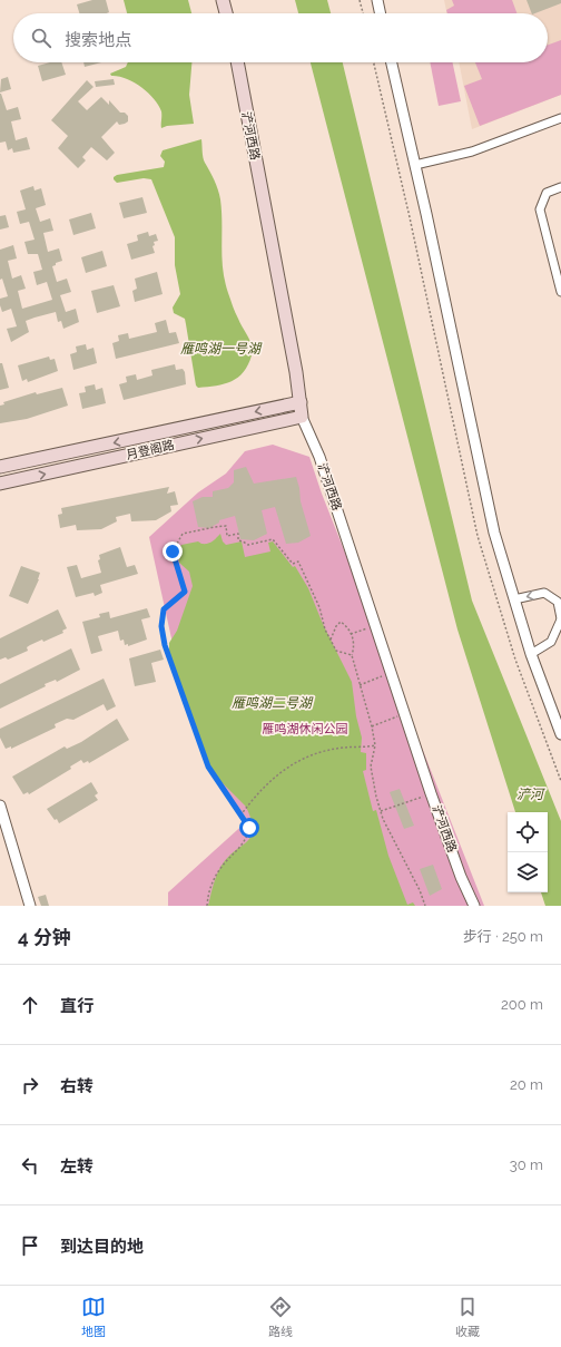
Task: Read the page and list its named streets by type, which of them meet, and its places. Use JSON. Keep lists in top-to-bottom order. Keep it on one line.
{"streets":{"main road":["浐河西路","月登阁路"]},"crossings":[["浐河西路","月登阁路"]],"water":["雁鸣湖一号湖","雁鸣湖二号湖","浐河"],"parks":["雁鸣湖休闲公园"],"page":{"search":"搜索地点","heading":["4 分钟","步行 · 250 m"],"list":[["直行","200 m"],["右转","20 m"],["左转","30 m"],"到达目的地"],"nav":["地图","路线","收藏"]}}
